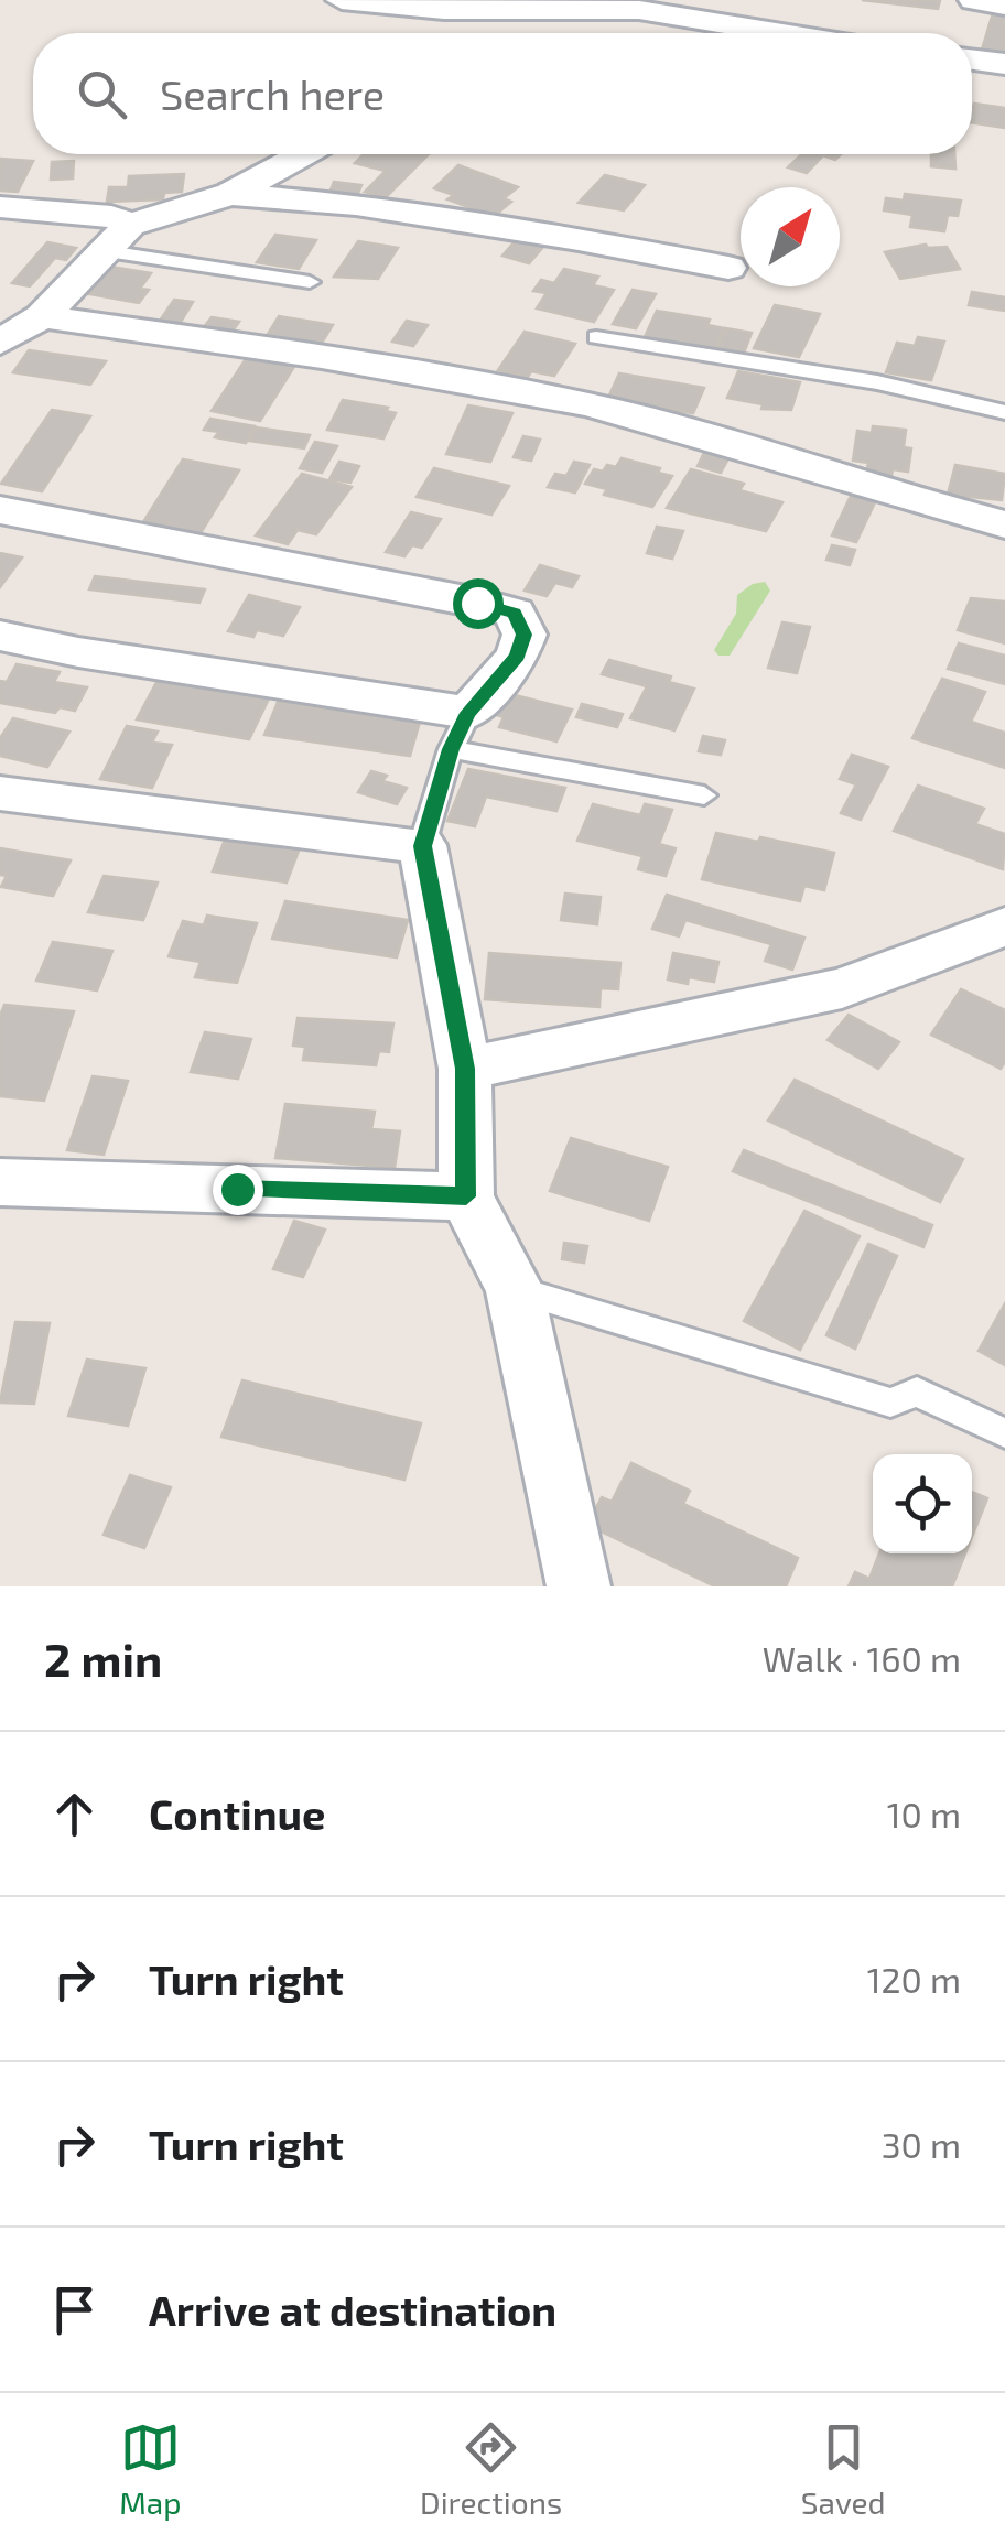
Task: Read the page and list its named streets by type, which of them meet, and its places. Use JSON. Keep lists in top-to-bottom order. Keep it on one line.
{"north":"top right","page":{"search":"Search here","heading":["2 min","Walk · 160 m"],"list":[["Continue","10 m"],["Turn right","120 m"],["Turn right","30 m"],"Arrive at destination"],"nav":["Map","Directions","Saved"]}}
